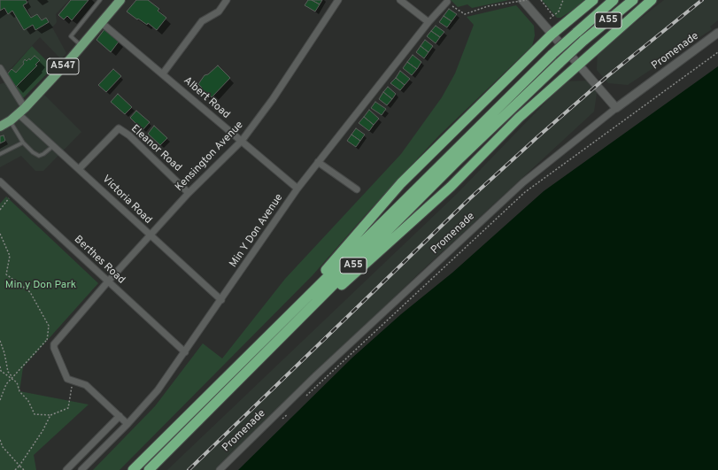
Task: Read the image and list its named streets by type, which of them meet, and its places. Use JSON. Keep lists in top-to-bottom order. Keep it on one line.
{"streets":{"highway":["A55"],"main road":["A547"],"street":["Promenade","Albert Road","Eleanor Road","Kensington Avenue","Victoria Road","Min Y Don Avenue","Berthes Road"]},"crossings":[["A547","Albert Road"],["A547","Victoria Road"],["Albert Road","Kensington Avenue"],["Albert Road","Min Y Don Avenue"],["Eleanor Road","Kensington Avenue"],["Eleanor Road","Victoria Road"],["Kensington Avenue","Victoria Road"],["Kensington Avenue","Berthes Road"],["Victoria Road","Min Y Don Avenue"],["Min Y Don Avenue","Berthes Road"]],"parks":["Min y Don Park"]}
